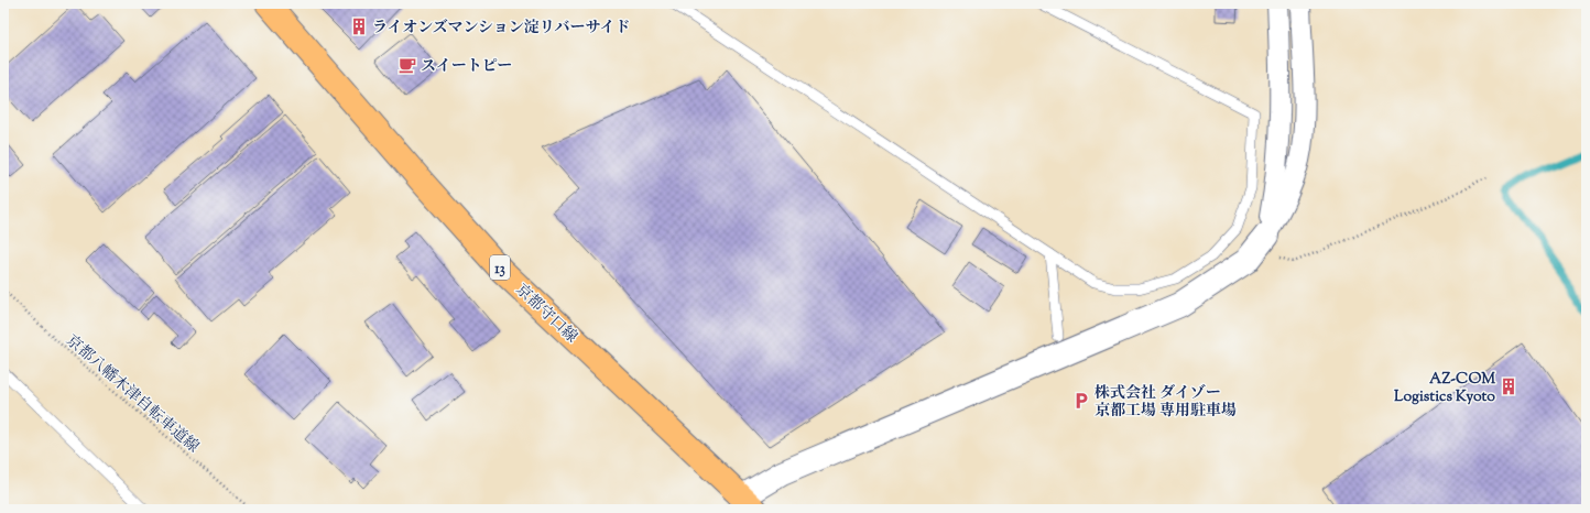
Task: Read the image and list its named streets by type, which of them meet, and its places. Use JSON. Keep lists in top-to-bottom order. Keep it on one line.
{"streets":{"main road":["13","京都守口線"],"path":["京都八幡木津自転車道線"]},"places":{"building":["ライオンズマンション淀リバーサイド","AZ-COM Logistics Kyoto"],"cafe":["スイートピー"],"parking":["株式会社 ダイゾー 京都工場 専用駐車場"]}}
